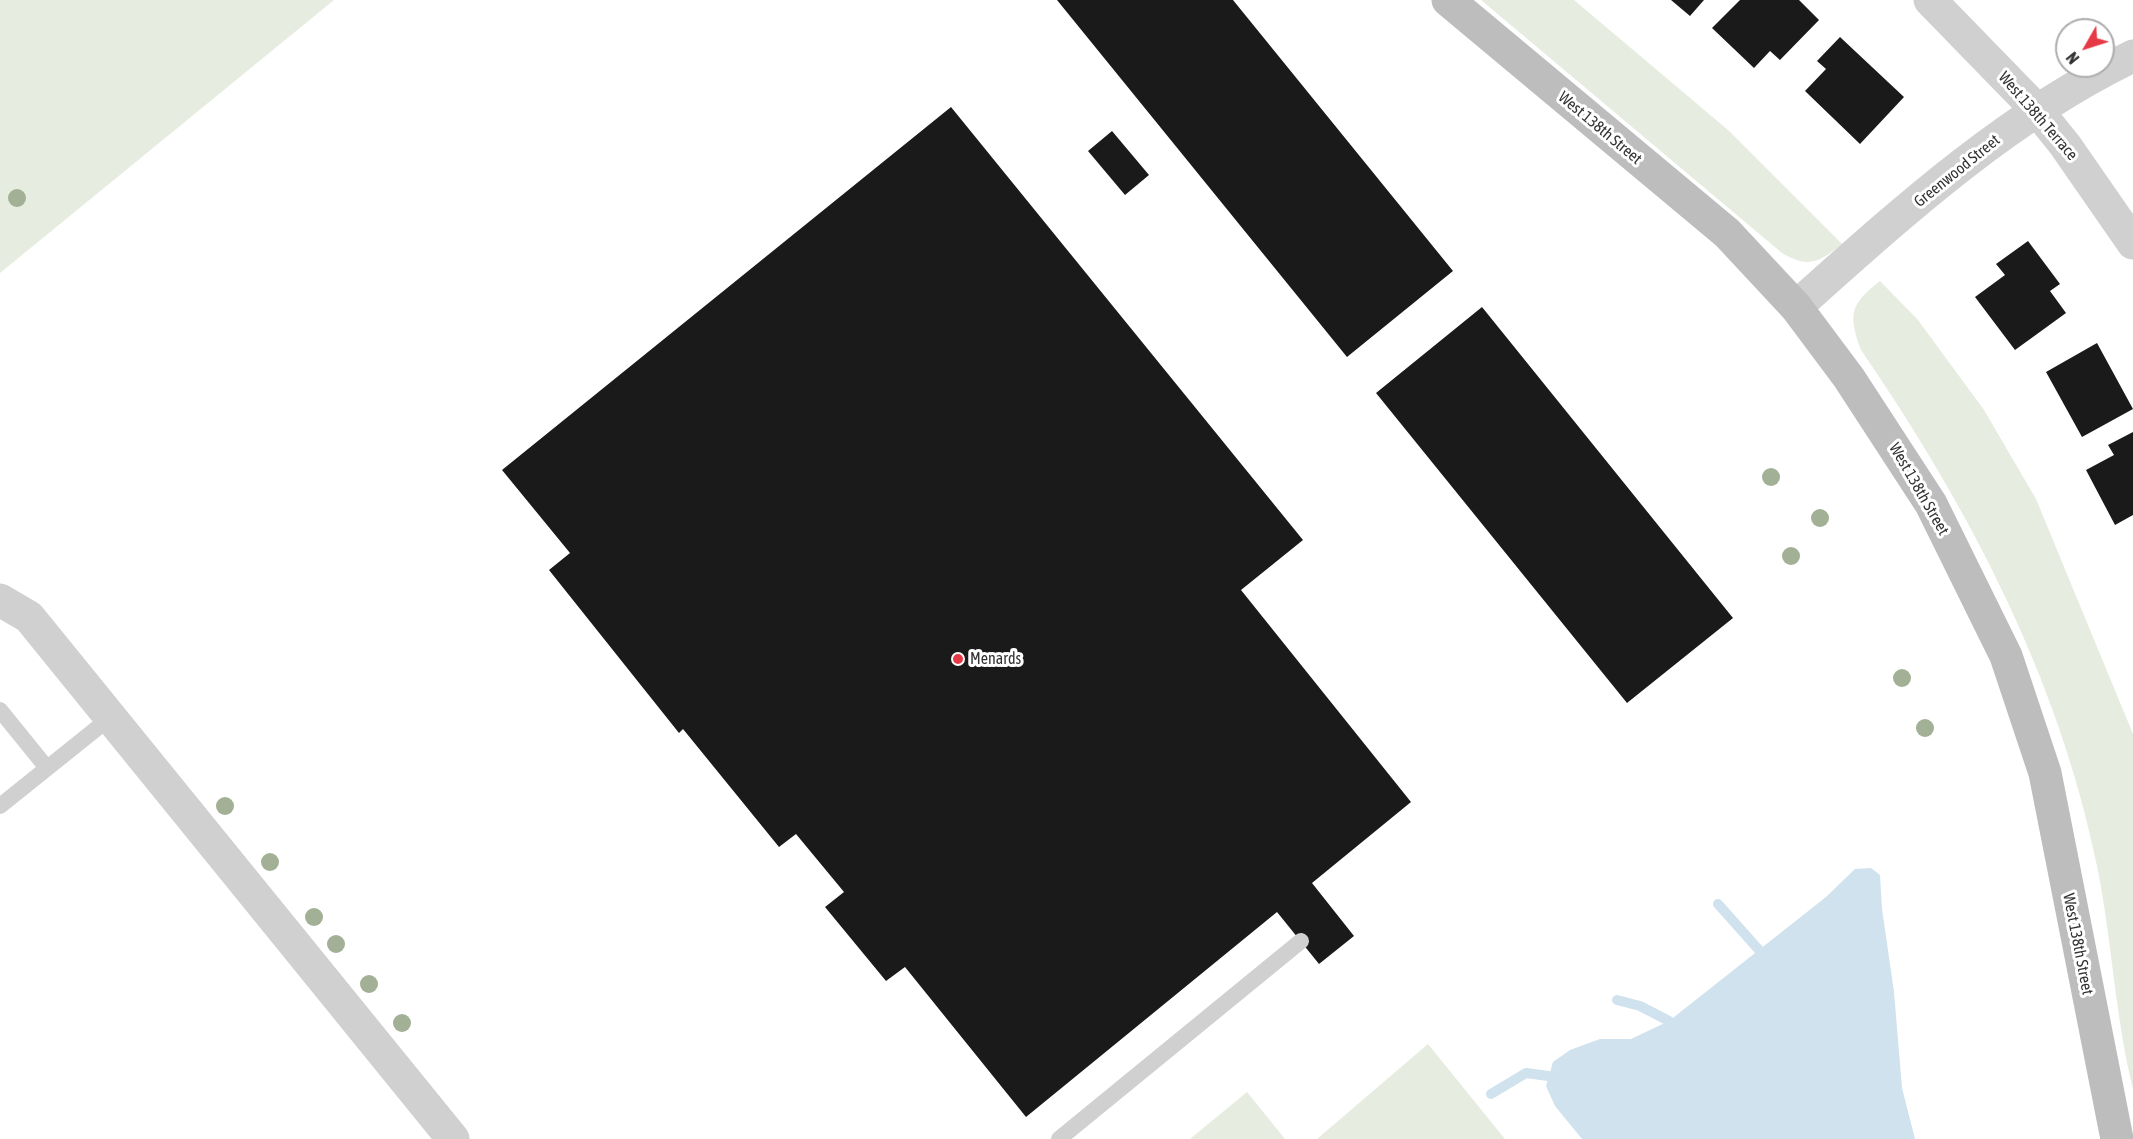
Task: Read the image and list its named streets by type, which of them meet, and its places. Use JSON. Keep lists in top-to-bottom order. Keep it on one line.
{"streets":{"street":["West 138th Terrace","West 138th Street","Greenwood Street"]},"crossings":[["West 138th Terrace","Greenwood Street"],["West 138th Street","Greenwood Street"]],"places":["Menards"],"north":"bottom left"}
